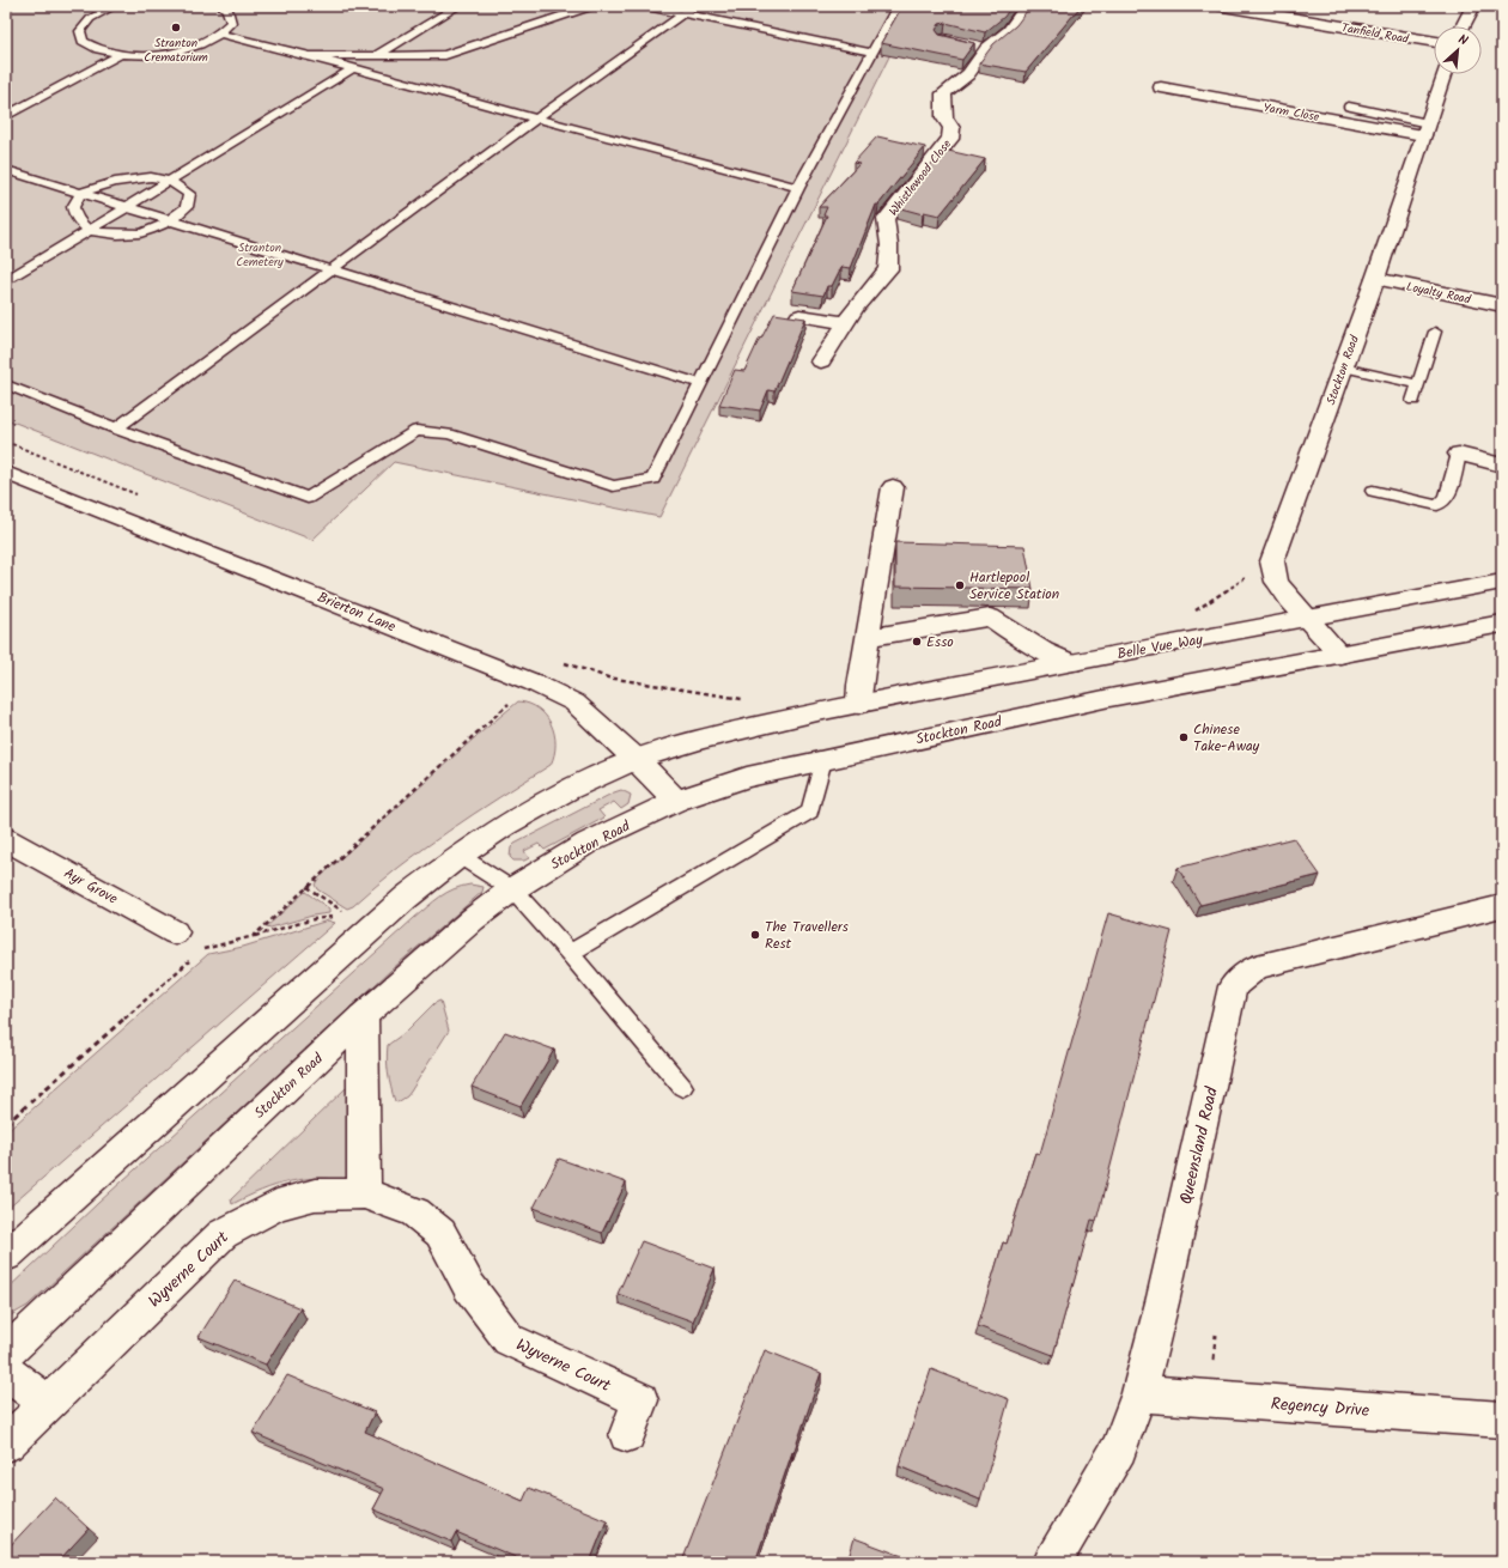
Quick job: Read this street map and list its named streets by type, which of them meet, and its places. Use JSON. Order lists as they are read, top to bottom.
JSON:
{
  "streets": {
    "main road": [
      "Tanfield Road",
      "Yarm Close",
      "Whistlewood Close",
      "Loyalty Road",
      "Stockton Road",
      "Brierton Lane",
      "Belle Vue Way",
      "Ayr Grove",
      "Queensland Road",
      "Wyverne Court",
      "Regency Drive"
    ]
  },
  "crossings": [
    ["Yarm Close", "Stockton Road"],
    ["Loyalty Road", "Stockton Road"],
    ["Stockton Road", "Brierton Lane"],
    ["Stockton Road", "Belle Vue Way"],
    ["Brierton Lane", "Belle Vue Way"],
    ["Queensland Road", "Regency Drive"]
  ],
  "parks": ["Stranton Cemetery"],
  "places": [
    "Stranton Crematorium",
    "Hartlepool Service Station",
    "Esso",
    "Chinese Take-Away",
    "The Travellers Rest"
  ],
  "north": "top right"
}
